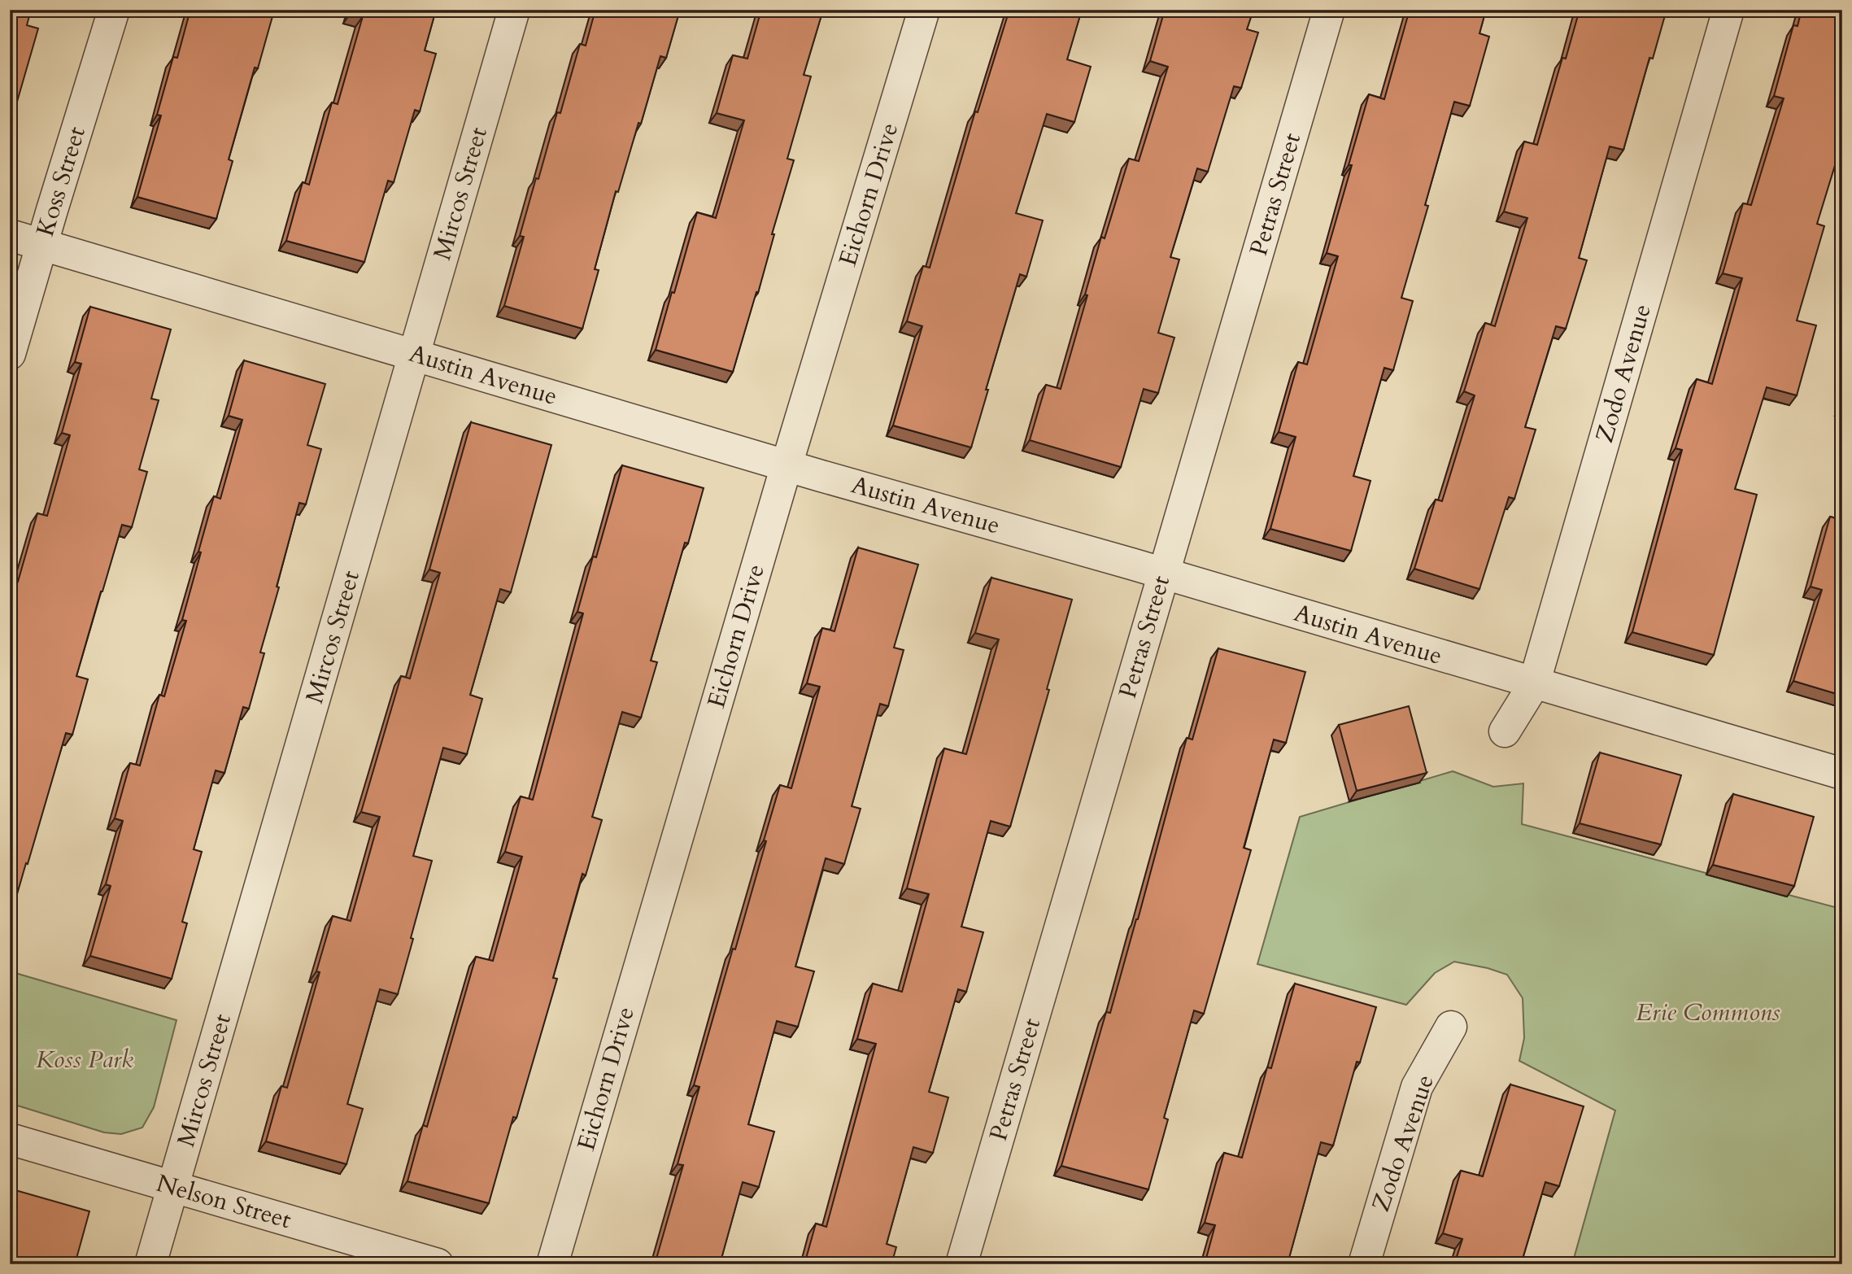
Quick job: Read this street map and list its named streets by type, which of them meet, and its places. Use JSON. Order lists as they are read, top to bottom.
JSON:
{
  "streets": {
    "street": [
      "Koss Street",
      "Mircos Street",
      "Eichorn Drive",
      "Petras Street",
      "Zodo Avenue",
      "Austin Avenue",
      "Nelson Street"
    ]
  },
  "crossings": [
    ["Koss Street", "Austin Avenue"],
    ["Mircos Street", "Austin Avenue"],
    ["Mircos Street", "Nelson Street"],
    ["Eichorn Drive", "Austin Avenue"],
    ["Petras Street", "Austin Avenue"],
    ["Zodo Avenue", "Austin Avenue"]
  ],
  "parks": ["Erie Commons", "Koss Park"]
}
